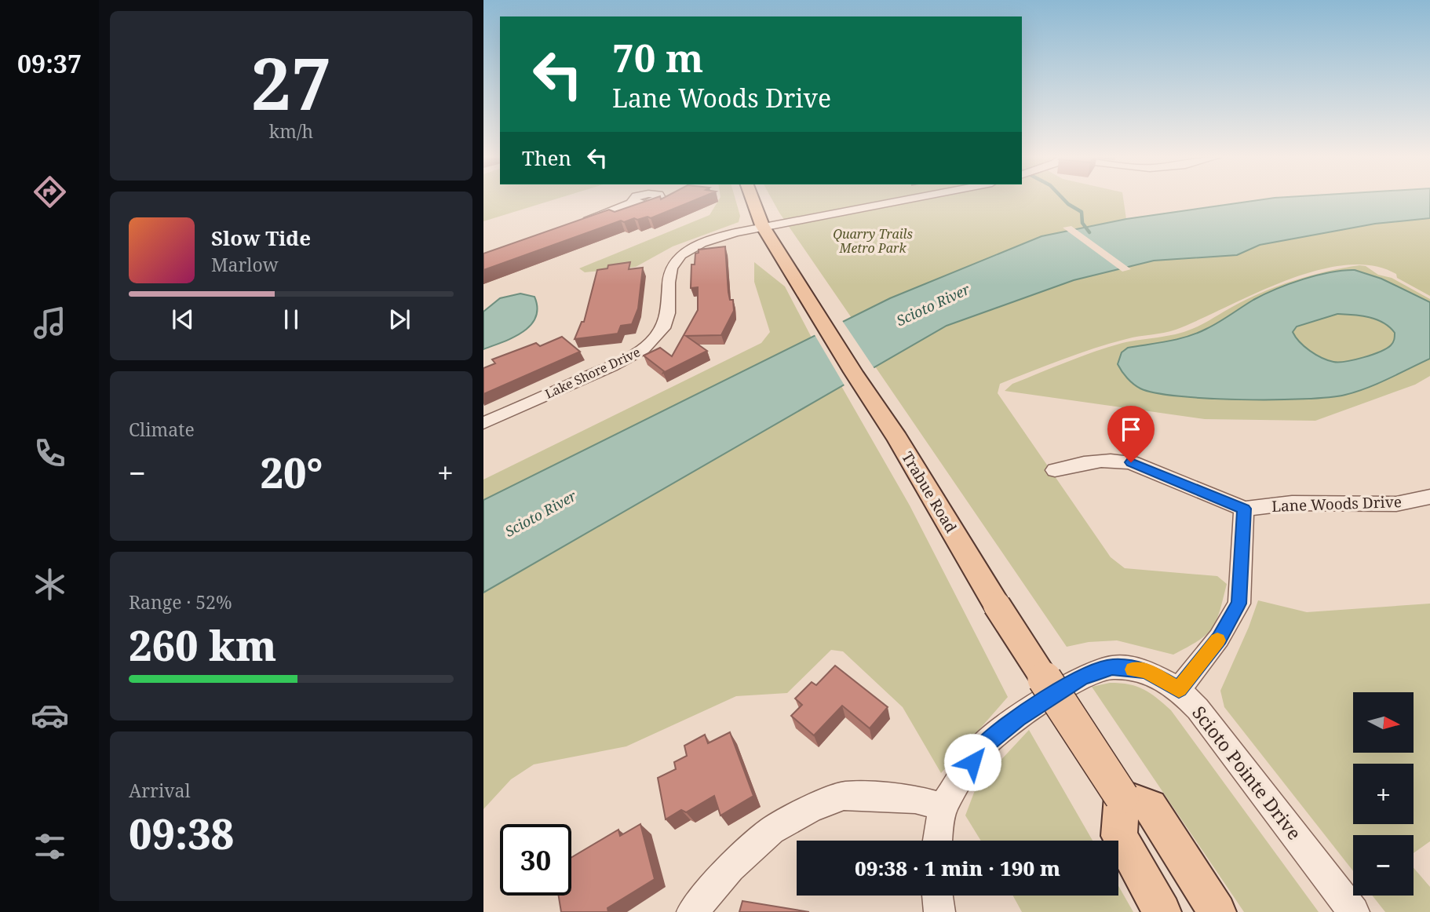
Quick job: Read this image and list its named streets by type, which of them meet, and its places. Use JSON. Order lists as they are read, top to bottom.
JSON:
{
  "streets": {
    "main road": ["Trabue Road"],
    "street": ["Lake Shore Drive", "Lane Woods Drive", "Scioto Pointe Drive"]
  },
  "crossings": [
    ["Lake Shore Drive", "Trabue Road"]
  ],
  "water": ["Scioto River"],
  "parks": ["Quarry Trails Metro Park"],
  "north": "right",
  "page": {
    "tabs": "09:37",
    "tile": [
      ["27", "km/h"],
      "Climate",
      ["Range · 52%", "260 km"],
      ["Arrival", "09:38"]
    ],
    "turn": ["70 m", "Lane Woods Drive"],
    "then": "Then",
    "song": ["Slow Tide", "Marlow"],
    "heat": ["−", "20°", "+"],
    "map_buttons": ["+", "−"],
    "limit": "30",
    "trip": "09:38 · 1 min · 190 m"
  }
}
